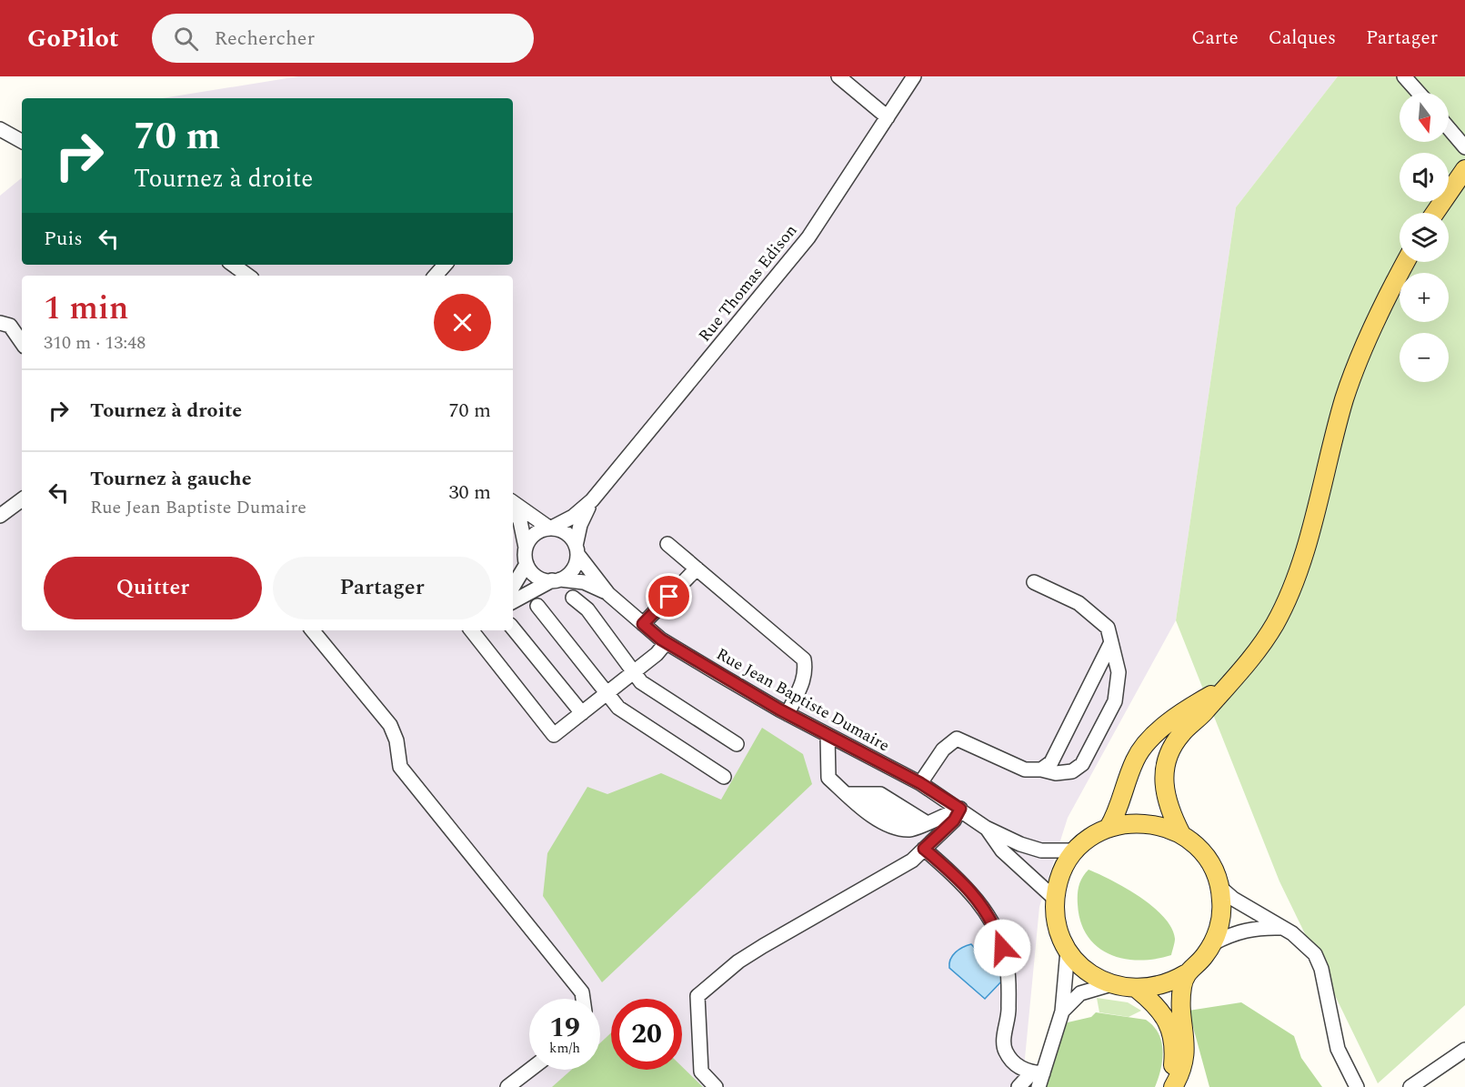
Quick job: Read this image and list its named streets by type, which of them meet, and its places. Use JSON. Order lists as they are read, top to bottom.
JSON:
{
  "streets": {
    "street": ["Rue Thomas Edison", "Rue Jean Baptiste Dumaire"]
  },
  "crossings": [
    ["Rue Thomas Edison", "Rue Jean Baptiste Dumaire"]
  ],
  "north": "bottom",
  "page": {
    "header": "GoPilot",
    "search": "Rechercher",
    "nav": ["Carte", "Calques", "Partager"],
    "map_buttons": ["+", "−"],
    "turn": ["70 m", "Tournez à droite"],
    "then": "Puis",
    "heading": ["1 min", "310 m · 13:48"],
    "list": [
      {
        "name": "Tournez à droite",
        "value": "70 m"
      },
      {
        "name": "Tournez à gauche",
        "note": "Rue Jean Baptiste Dumaire",
        "value": "30 m"
      }
    ],
    "buttons": ["Quitter", "Partager"],
    "speed": "19 km/h",
    "limit": "20"
  }
}
